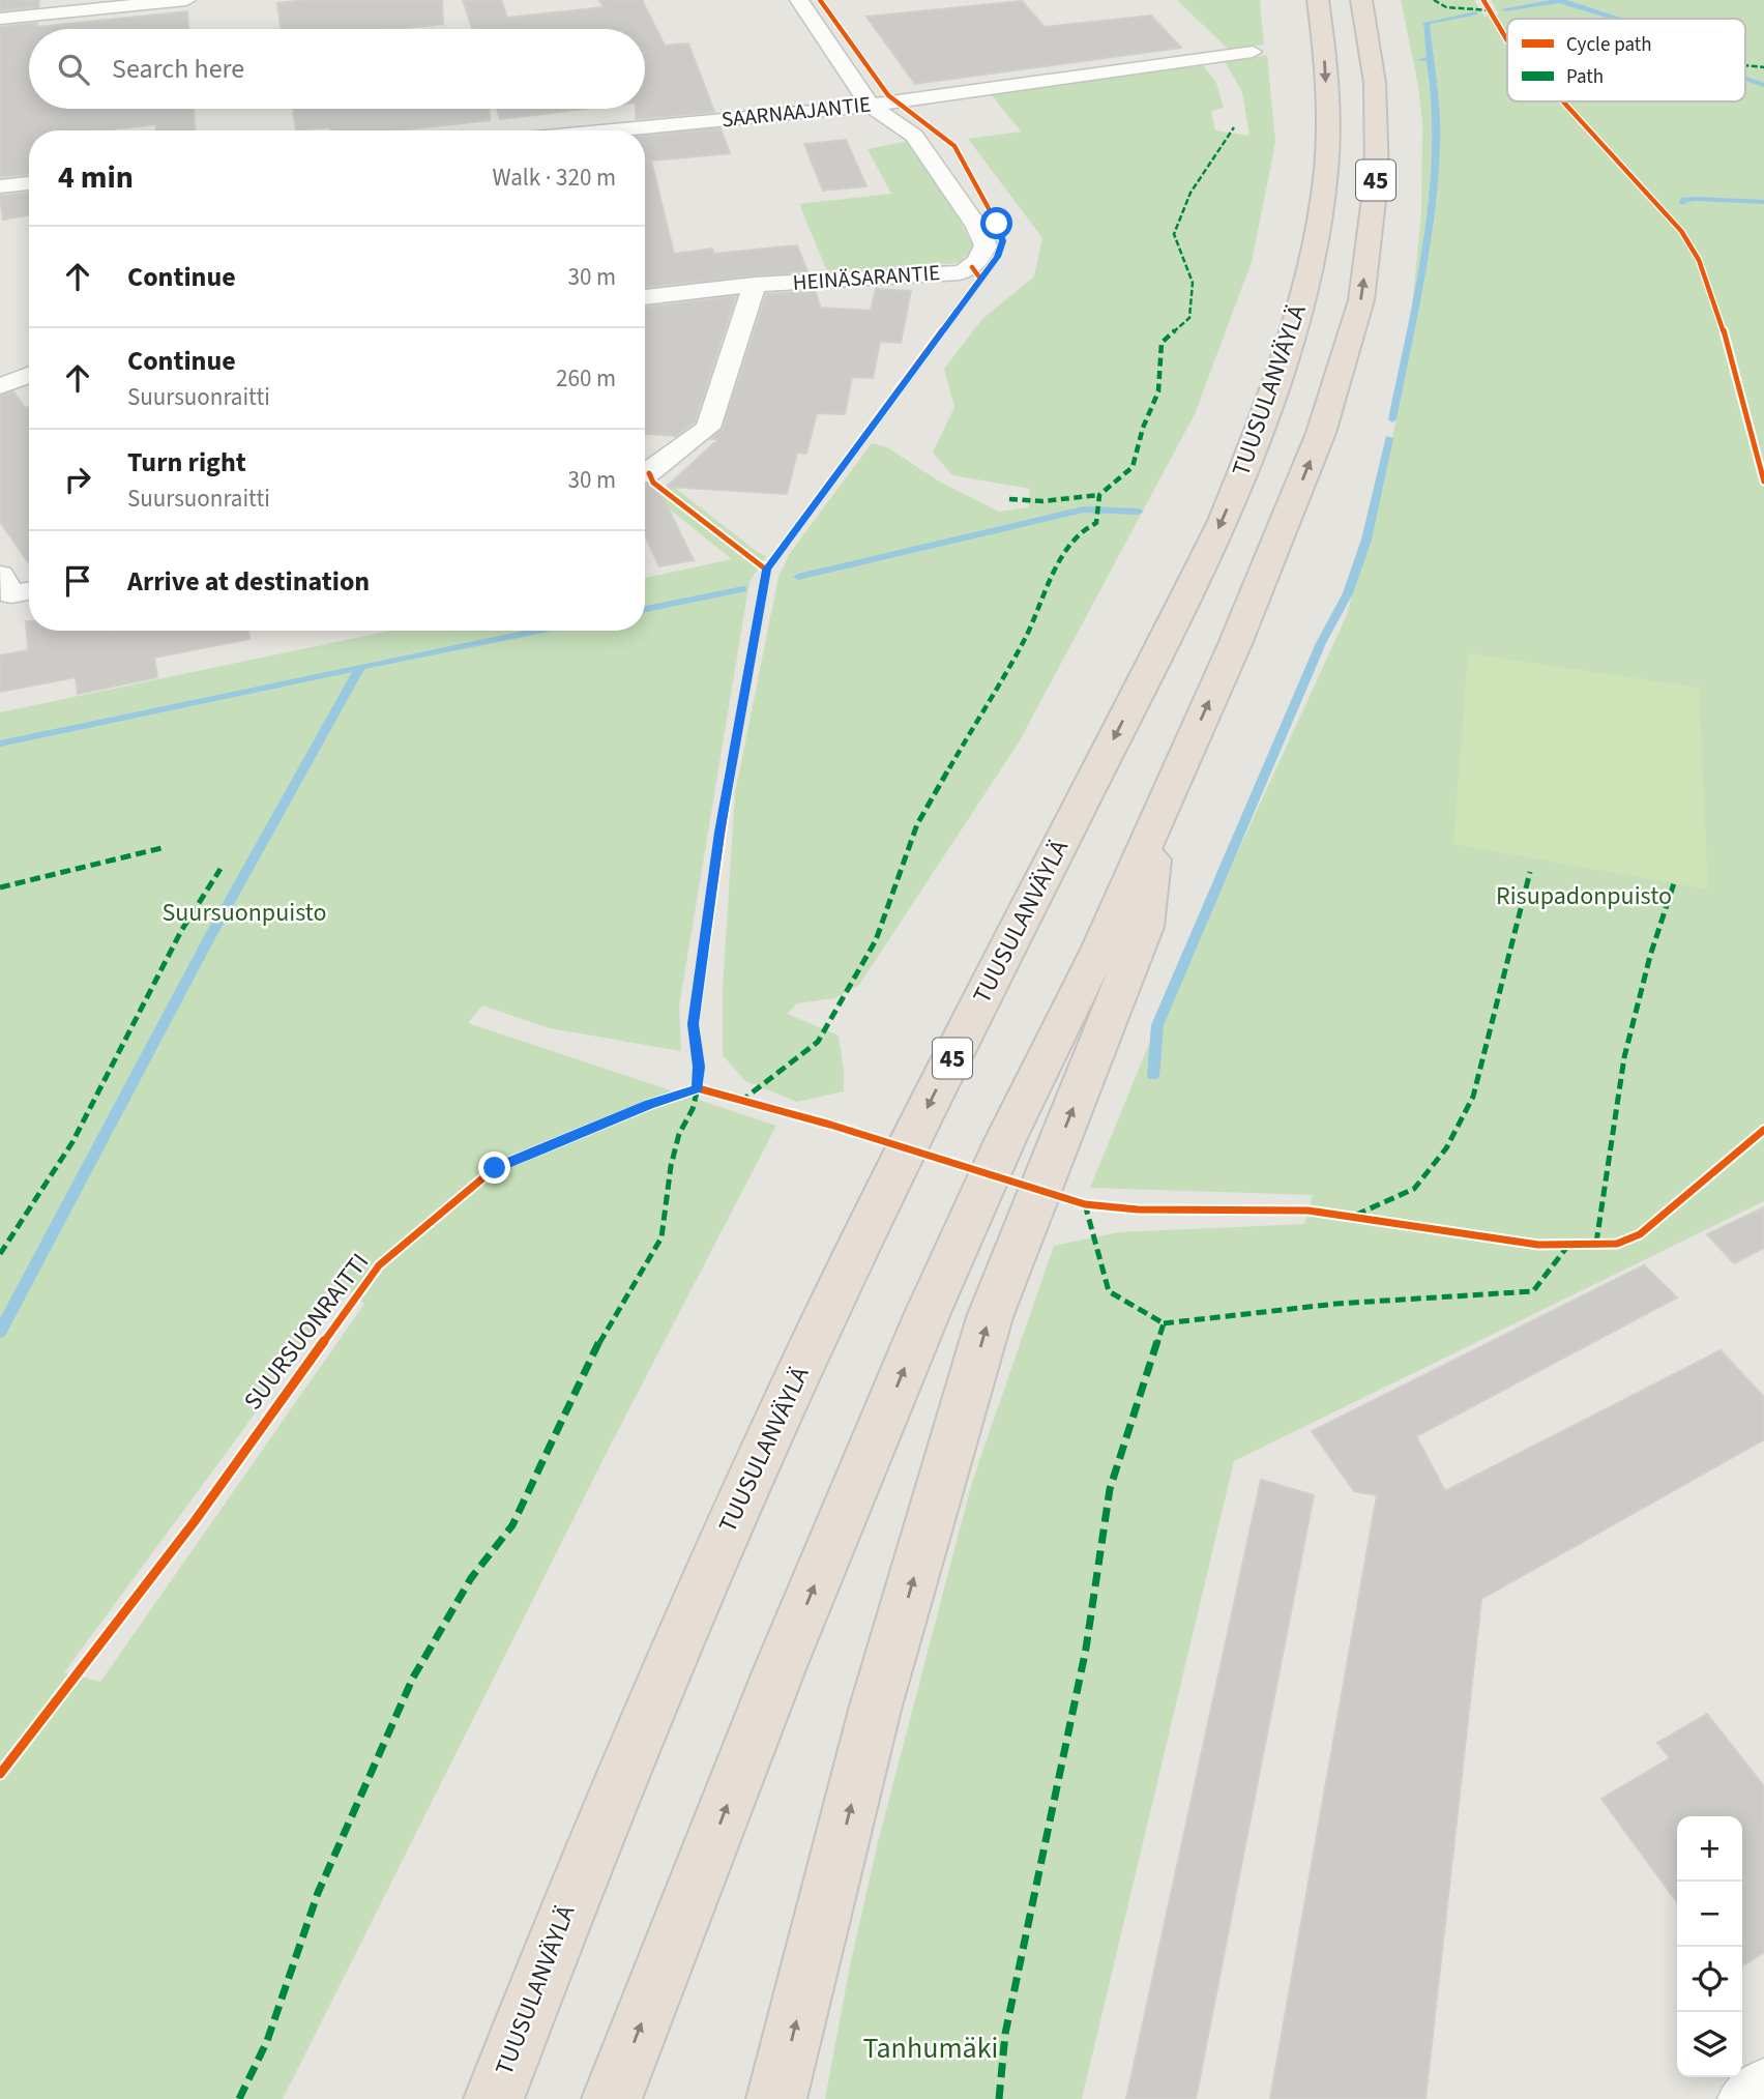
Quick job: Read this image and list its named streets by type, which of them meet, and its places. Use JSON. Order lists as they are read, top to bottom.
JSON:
{
  "streets": {
    "highway": ["45", "TUUSULANVÄYLÄ"],
    "street": ["SAARNAAJANTIE", "HEINÄSARANTIE"],
    "cycle path": ["SUURSUONRAITTI"]
  },
  "crossings": [
    ["SAARNAAJANTIE", "HEINÄSARANTIE"]
  ],
  "parks": ["Risupadonpuisto", "Suursuonpuisto", "Tanhumäki"],
  "legend": ["Cycle path", "Path"],
  "page": {
    "search": "Search here",
    "heading": ["4 min", "Walk · 320 m"],
    "list": [
      ["Continue", "30 m"],
      ["Continue", "Suursuonraitti", "260 m"],
      ["Turn right", "Suursuonraitti", "30 m"],
      "Arrive at destination"
    ],
    "map_buttons": ["+", "−"]
  }
}
